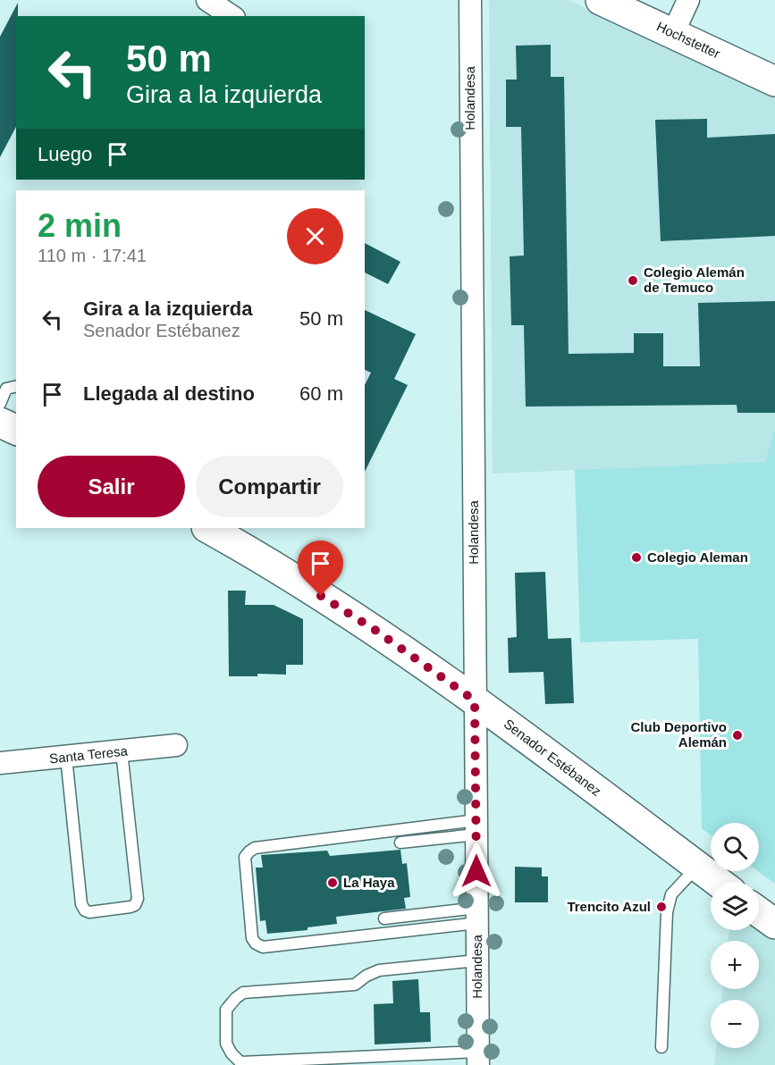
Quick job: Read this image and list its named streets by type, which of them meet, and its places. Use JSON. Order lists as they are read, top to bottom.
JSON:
{
  "streets": {
    "main road": ["Hochstetter", "Senador Estébanez"],
    "street": ["Holandesa", "Santa Teresa"]
  },
  "crossings": [
    ["Holandesa", "Senador Estébanez"]
  ],
  "places": [
    "Colegio Alemán de Temuco",
    "Colegio Aleman",
    "Club Deportivo Alemán",
    "La Haya",
    "Trencito Azul"
  ],
  "page": {
    "turn": ["50 m", "Gira a la izquierda"],
    "then": "Luego",
    "heading": ["2 min", "110 m · 17:41"],
    "list": [
      {
        "name": "Gira a la izquierda",
        "note": "Senador Estébanez",
        "value": "50 m"
      },
      {
        "name": "Llegada al destino",
        "value": "60 m"
      }
    ],
    "buttons": ["Salir", "Compartir"],
    "map_buttons": ["+", "−"]
  }
}
